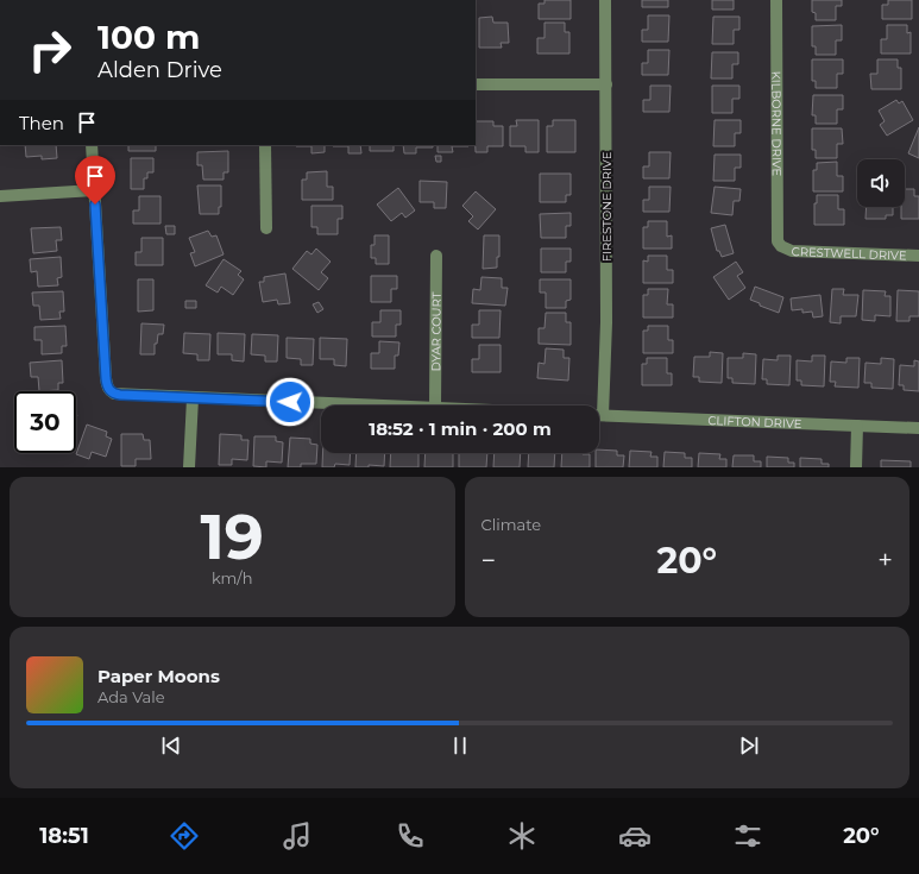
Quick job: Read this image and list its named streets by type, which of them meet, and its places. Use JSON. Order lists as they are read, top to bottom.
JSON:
{
  "streets": {
    "street": [
      "KILBORNE DRIVE",
      "FIRESTONE DRIVE",
      "CRESTWELL DRIVE",
      "DYAR COURT",
      "CLIFTON DRIVE"
    ]
  },
  "crossings": [
    ["KILBORNE DRIVE", "CRESTWELL DRIVE"]
  ],
  "page": {
    "turn": ["100 m", "Alden Drive"],
    "then": "Then",
    "limit": "30",
    "trip": "18:52 · 1 min · 200 m",
    "tile": [
      ["19", "km/h"],
      "Climate"
    ],
    "heat": ["−", "20°", "+"],
    "song": ["Paper Moons", "Ada Vale"],
    "tabs": ["18:51", "20°"]
  }
}
